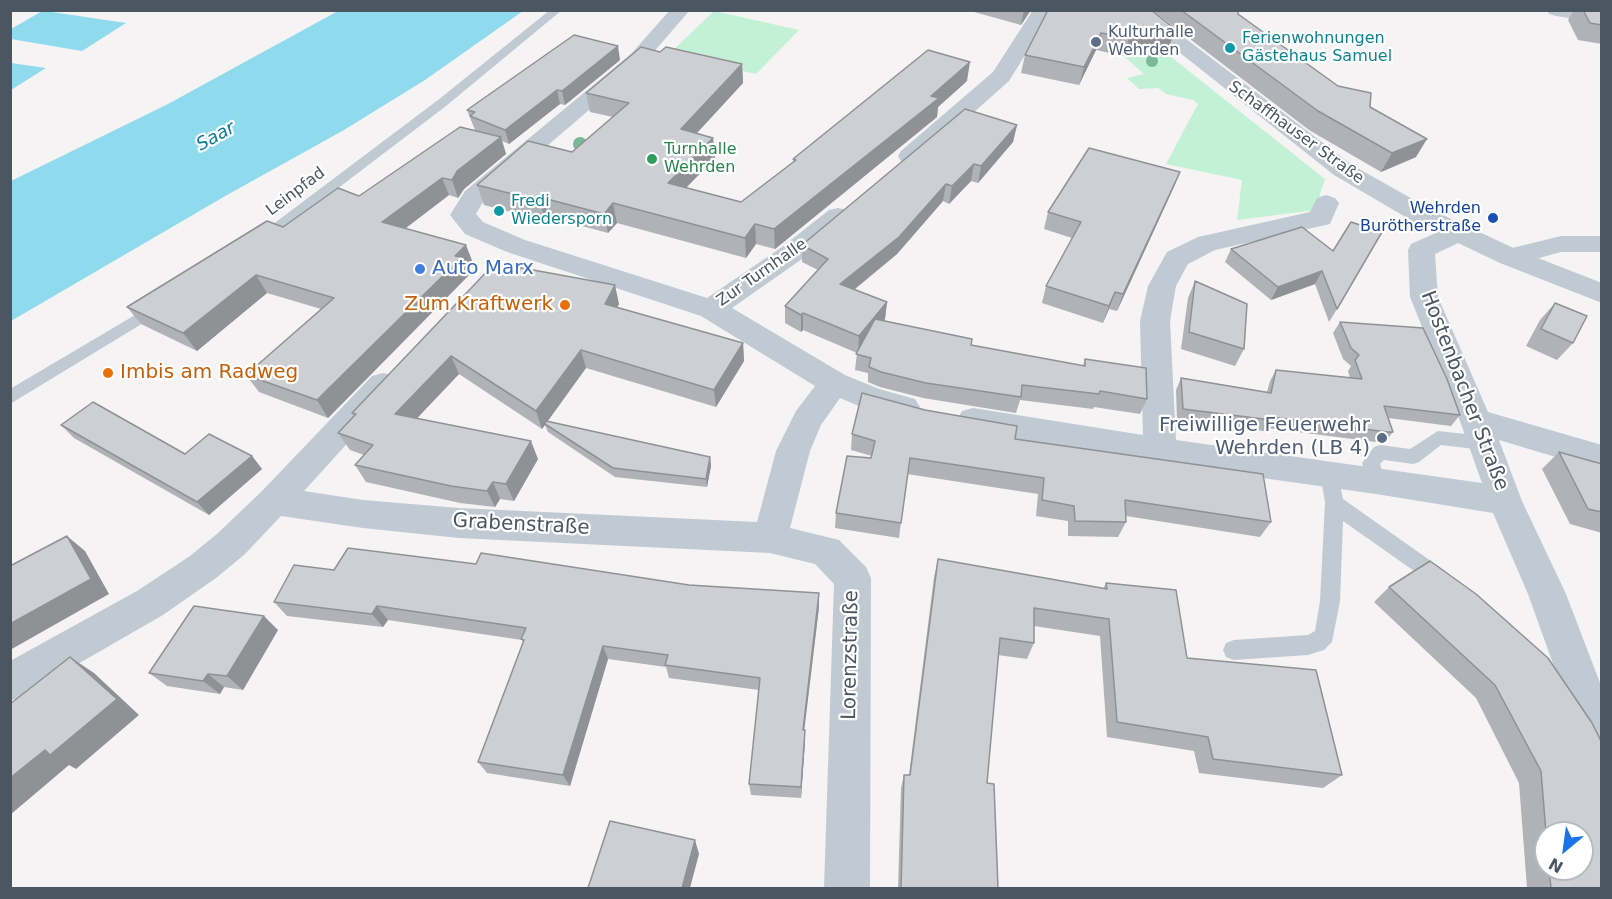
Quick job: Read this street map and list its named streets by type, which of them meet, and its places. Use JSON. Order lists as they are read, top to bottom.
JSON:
{
  "streets": {
    "street": [
      "Schaffhauser Straße",
      "Zur Turnhalle",
      "Hostenbacher Straße",
      "Grabenstraße",
      "Lorenzstraße"
    ],
    "lane": ["Leinpfad"]
  },
  "crossings": [
    ["Schaffhauser Straße", "Hostenbacher Straße"],
    ["Zur Turnhalle", "Hostenbacher Straße"],
    ["Grabenstraße", "Lorenzstraße"]
  ],
  "water": ["Saar"],
  "places": [
    "Kulturhalle Wehrden",
    "Ferienwohnungen Gästehaus Samuel",
    "Turnhalle Wehrden",
    "Fredi Wiedersporn",
    "Wehrden Burötherstraße",
    "Auto Marx",
    "Zum Kraftwerk",
    "Imbis am Radweg",
    "Freiwillige Feuerwehr Wehrden (LB 4)"
  ],
  "north": "bottom left"
}
